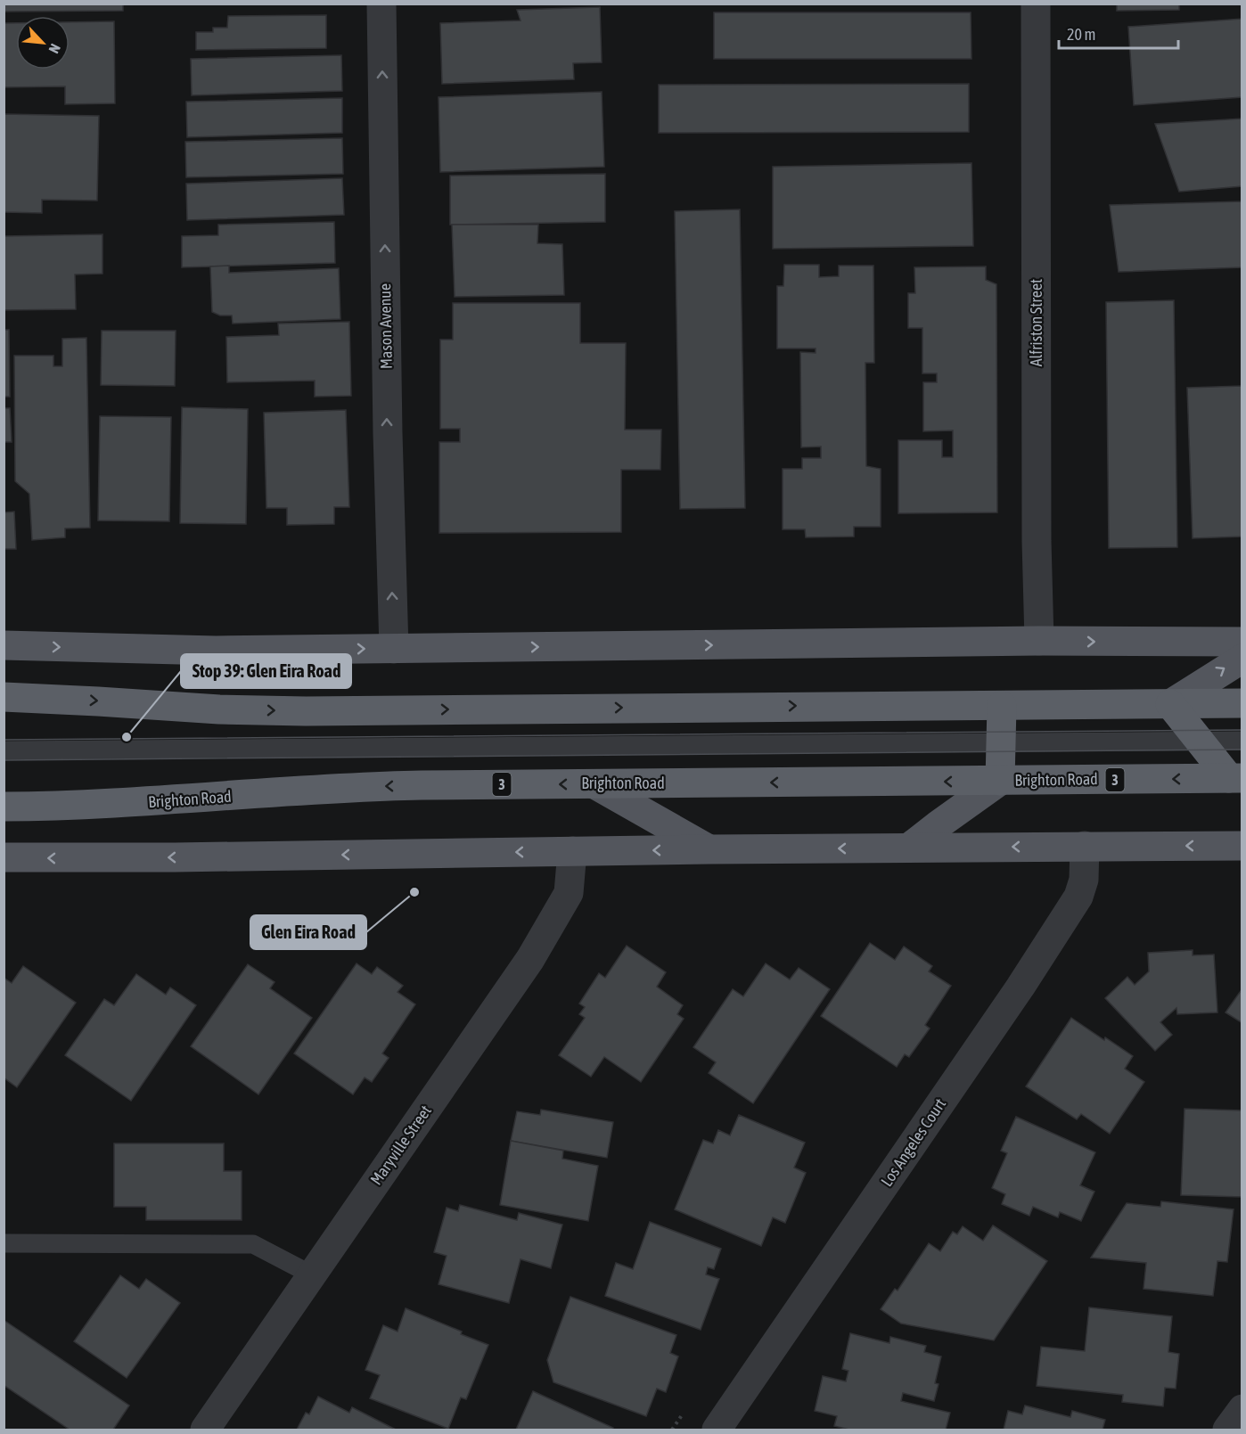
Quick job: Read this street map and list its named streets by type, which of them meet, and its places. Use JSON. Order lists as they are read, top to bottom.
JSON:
{
  "streets": {
    "highway": ["Brighton Road", "3"],
    "street": [
      "Alfriston Street",
      "Mason Avenue",
      "Los Angeles Court",
      "Maryville Street"
    ]
  },
  "one_way": ["Mason Avenue"],
  "places": ["Stop 39: Glen Eira Road", "Glen Eira Road"],
  "scale_bar": "20 m",
  "north": "bottom right"
}
